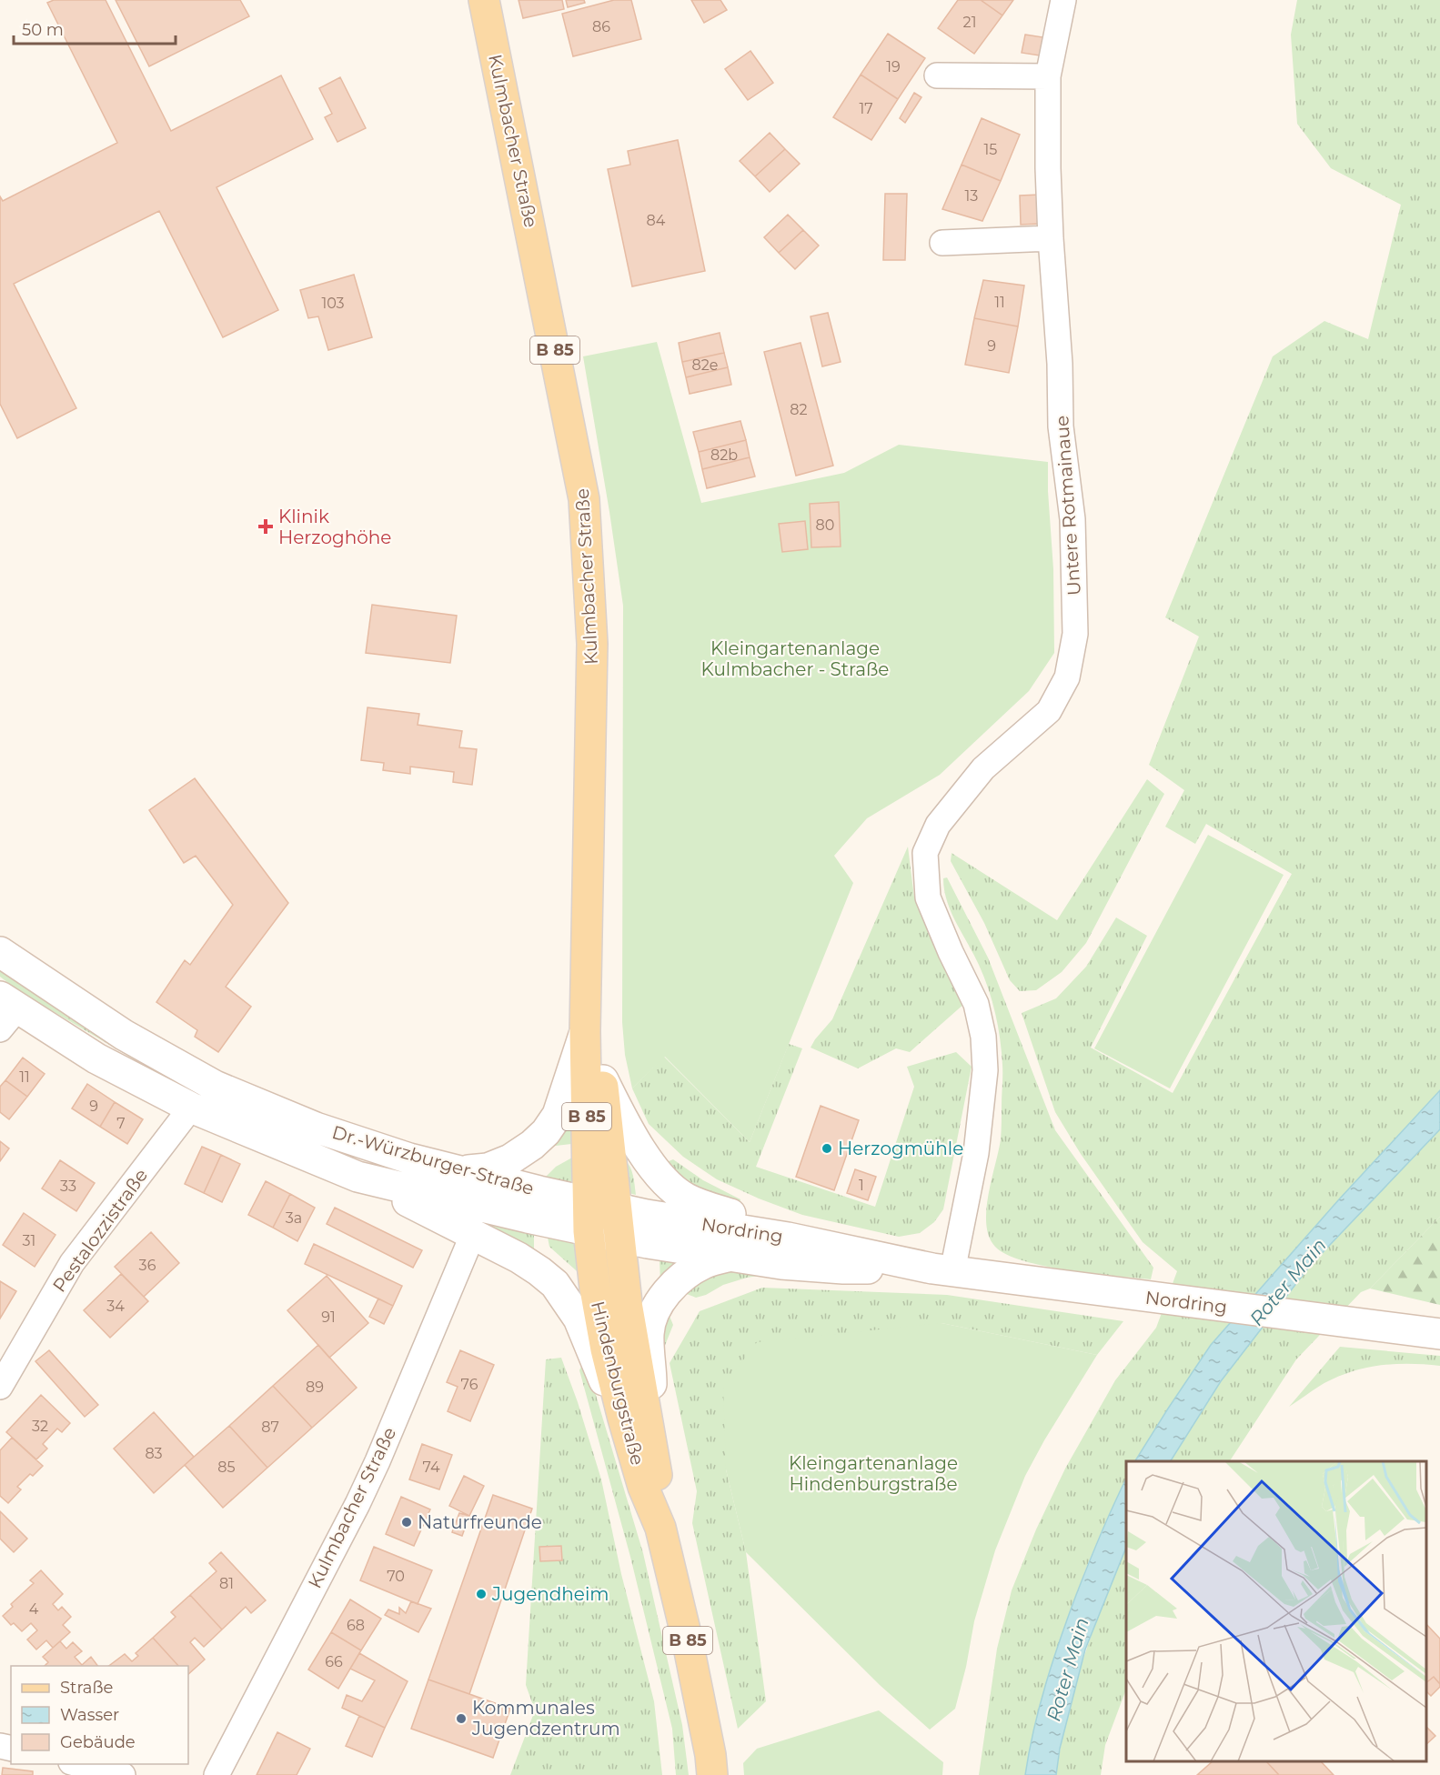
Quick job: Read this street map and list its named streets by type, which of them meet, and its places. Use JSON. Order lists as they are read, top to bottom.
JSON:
{
  "streets": {
    "main road": [
      "Kulmbacher Straße",
      "B 85",
      "Dr.-Würzburger-Straße",
      "Nordring",
      "Hindenburgstraße"
    ],
    "street": ["Untere Rotmainaue", "Pestalozzistraße"]
  },
  "crossings": [
    ["Kulmbacher Straße", "Dr.-Würzburger-Straße"],
    ["Kulmbacher Straße", "Nordring"],
    ["Kulmbacher Straße", "Hindenburgstraße"],
    ["Untere Rotmainaue", "Nordring"],
    ["Dr.-Würzburger-Straße", "Pestalozzistraße"],
    ["Dr.-Würzburger-Straße", "Nordring"],
    ["Dr.-Würzburger-Straße", "Hindenburgstraße"],
    ["Nordring", "Hindenburgstraße"]
  ],
  "water": ["Roter Main"],
  "parks": ["Kleingartenanlage Kulmbacher - Straße", "Kleingartenanlage Hindenburgstraße"],
  "places": {
    "health": ["Klinik Herzoghöhe"],
    "other": [
      "Herzogmühle",
      "Naturfreunde",
      "Jugendheim",
      "Kommunales Jugendzentrum"
    ]
  },
  "house_numbers": [
    "21",
    "86",
    "19",
    "17",
    "15",
    "13",
    "84",
    "11",
    "103",
    "9",
    "82e",
    "82",
    "82b",
    "80",
    "11",
    "9",
    "7",
    "1",
    "33",
    "3a",
    "31",
    "36",
    "34",
    "91",
    "76",
    "89",
    "32",
    "87",
    "83",
    "85",
    "74",
    "70",
    "81",
    "4",
    "68",
    "66"
  ],
  "legend": ["Straße", "Wasser", "Gebäude"],
  "scale_bar": "50 m"
}
